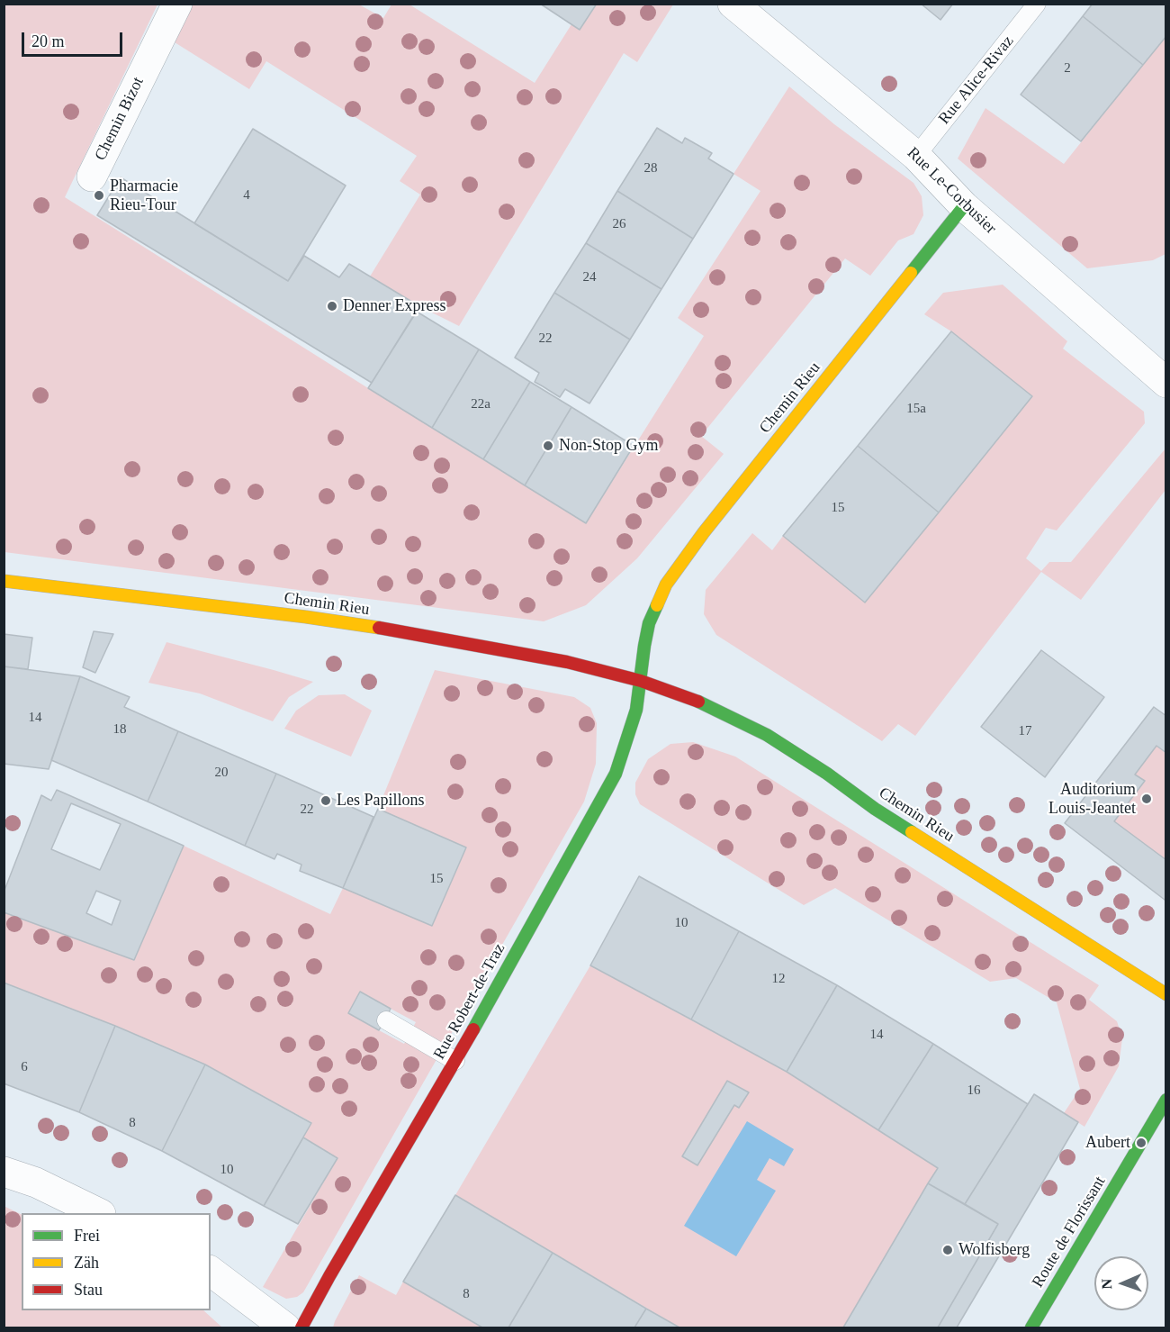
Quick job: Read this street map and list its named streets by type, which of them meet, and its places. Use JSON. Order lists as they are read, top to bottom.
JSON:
{
  "streets": {
    "main road": ["Chemin Rieu", "Rue Robert-de-Traz", "Route de Florissant"],
    "street": ["Chemin Bizot", "Rue Le-Corbusier"],
    "lane": ["Rue Alice-Rivaz"]
  },
  "crossings": [
    ["Rue Alice-Rivaz", "Rue Le-Corbusier"],
    ["Rue Le-Corbusier", "Chemin Rieu"],
    ["Chemin Rieu", "Rue Robert-de-Traz"]
  ],
  "places": [
    "Pharmacie Rieu-Tour",
    "Denner Express",
    "Non-Stop Gym",
    "Auditorium Louis-Jeantet",
    "Les Papillons",
    "Aubert",
    "Wolfisberg"
  ],
  "house_numbers": [
    "2",
    "28",
    "4",
    "26",
    "24",
    "22",
    "22a",
    "15a",
    "15",
    "14",
    "18",
    "17",
    "20",
    "22",
    "15",
    "10",
    "12",
    "14",
    "6",
    "16",
    "8",
    "10",
    "8"
  ],
  "legend": ["Frei", "Zäh", "Stau"],
  "scale_bar": "20 m",
  "north": "left"
}
